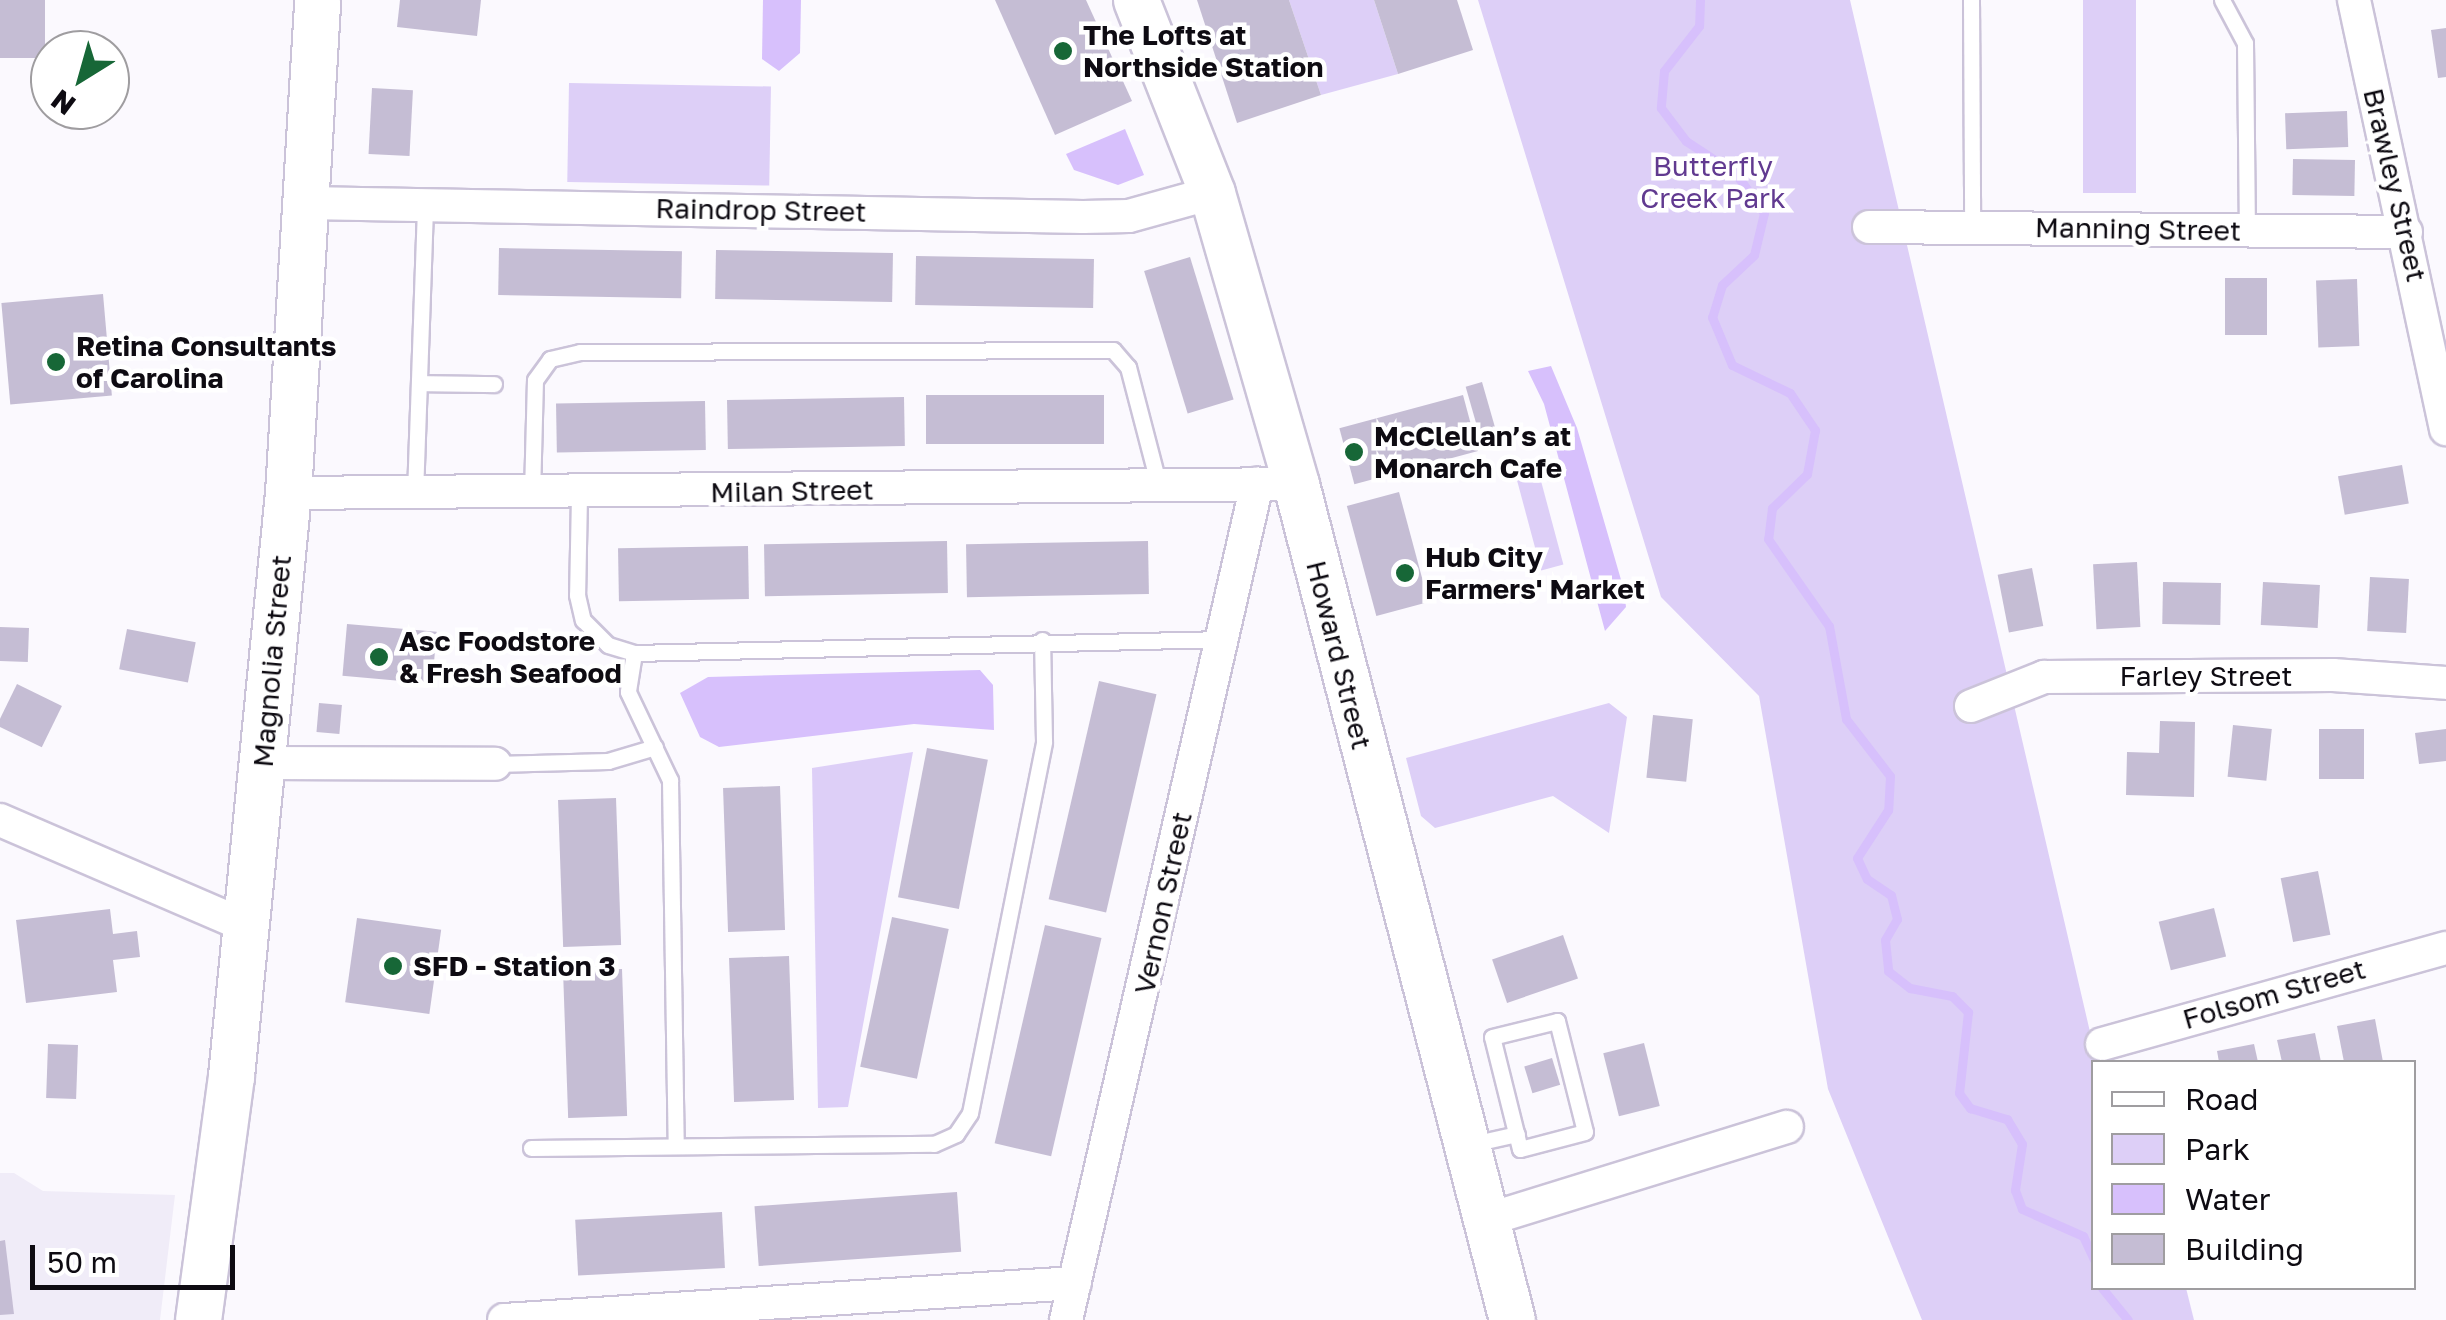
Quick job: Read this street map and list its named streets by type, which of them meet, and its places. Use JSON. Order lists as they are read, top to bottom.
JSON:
{
  "streets": {
    "street": [
      "Brawley Street",
      "Raindrop Street",
      "Manning Street",
      "Milan Street",
      "Howard Street",
      "Magnolia Street",
      "Farley Street",
      "Vernon Street",
      "Folsom Street"
    ]
  },
  "crossings": [
    ["Brawley Street", "Manning Street"],
    ["Raindrop Street", "Howard Street"],
    ["Raindrop Street", "Magnolia Street"],
    ["Milan Street", "Howard Street"],
    ["Milan Street", "Magnolia Street"],
    ["Milan Street", "Vernon Street"],
    ["Howard Street", "Vernon Street"]
  ],
  "parks": ["Butterfly Creek Park"],
  "places": [
    "The Lofts at Northside Station",
    "Retina Consultants of Carolina",
    "McClellan’s at Monarch Cafe",
    "Hub City Farmers' Market",
    "Asc Foodstore & Fresh Seafood",
    "SFD - Station 3"
  ],
  "legend": [
    "Road",
    "Park",
    "Water",
    "Building"
  ],
  "scale_bar": "50 m",
  "north": "bottom left"
}
